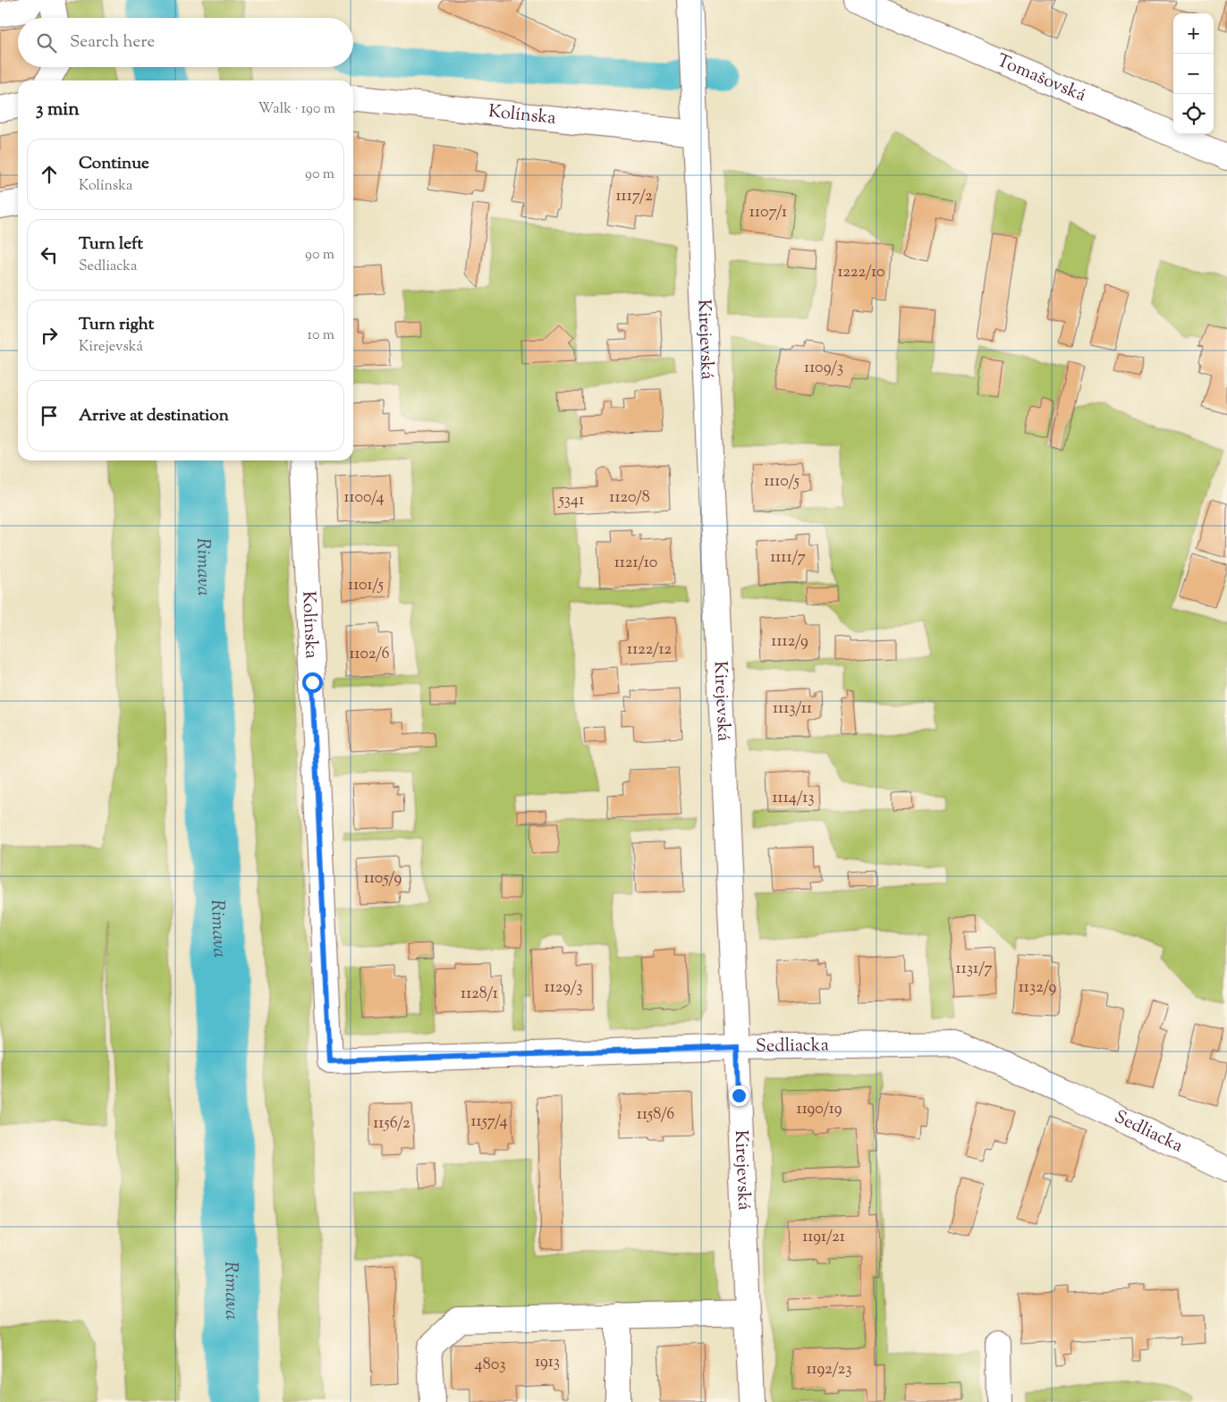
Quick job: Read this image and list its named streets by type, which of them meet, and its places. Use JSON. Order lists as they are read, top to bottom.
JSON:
{
  "streets": {
    "street": [
      "Tomašovská",
      "Kolínska",
      "Kirejevská",
      "Sedliacka"
    ]
  },
  "crossings": [
    ["Kolínska", "Kirejevská"],
    ["Kolínska", "Sedliacka"],
    ["Kirejevská", "Sedliacka"]
  ],
  "water": ["Rimava"],
  "house_numbers": [
    "1117/2",
    "1107/1",
    "1222/10",
    "1109/3",
    "1110/5",
    "1100/4",
    "1120/8",
    "5341",
    "1111/7",
    "1121/10",
    "1101/5",
    "1112/9",
    "1122/12",
    "1102/6",
    "1113/11",
    "1114/13",
    "1105/9",
    "1131/7",
    "1129/3",
    "1132/9",
    "1128/1",
    "1190/19",
    "1158/6",
    "1157/4",
    "1156/2",
    "1191/21",
    "1913",
    "4803",
    "1192/23"
  ],
  "page": {
    "map_buttons": ["+", "−"],
    "search": "Search here",
    "heading": ["3 min", "Walk · 190 m"],
    "list": [
      ["Continue", "Kolínska", "90 m"],
      ["Turn left", "Sedliacka", "90 m"],
      ["Turn right", "Kirejevská", "10 m"],
      "Arrive at destination"
    ]
  }
}
